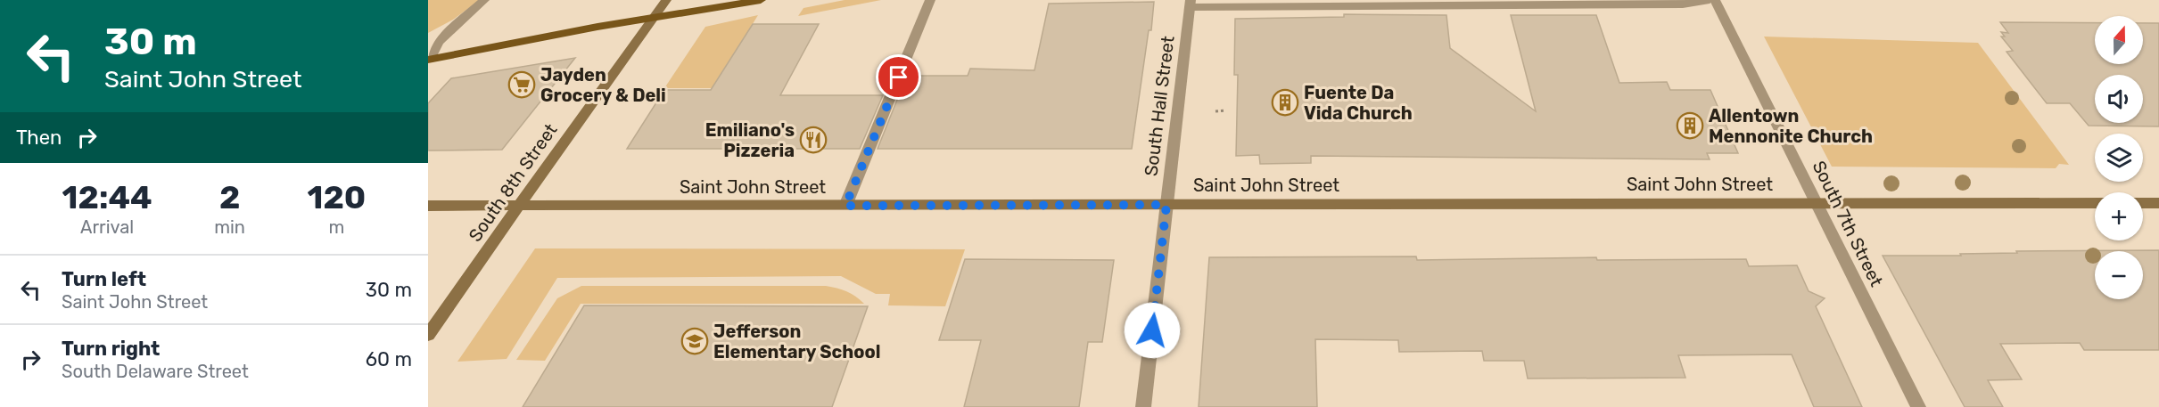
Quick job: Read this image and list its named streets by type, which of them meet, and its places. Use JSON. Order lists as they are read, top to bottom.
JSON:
{
  "streets": {
    "street": [
      "South Hall Street",
      "South 8th Street",
      "Saint John Street",
      "South 7th Street"
    ]
  },
  "crossings": [
    ["South Hall Street", "Saint John Street"],
    ["South 8th Street", "Saint John Street"],
    ["Saint John Street", "South 7th Street"]
  ],
  "places": {
    "supermarket": ["Jayden Grocery & Deli"],
    "building": ["Fuente Da Vida Church", "Allentown Mennonite Church"],
    "restaurant": ["Emiliano's Pizzeria"],
    "school or university": ["Jefferson Elementary School"]
  },
  "north": "top",
  "page": {
    "turn": ["30 m", "Saint John Street"],
    "map_buttons": ["+", "−"],
    "then": "Then",
    "eta": [
      "12:44",
      "Arrival",
      "2",
      "min",
      "120",
      "m"
    ],
    "list": [
      {
        "name": "Turn left",
        "note": "Saint John Street",
        "value": "30 m"
      },
      {
        "name": "Turn right",
        "note": "South Delaware Street",
        "value": "60 m"
      }
    ]
  }
}
